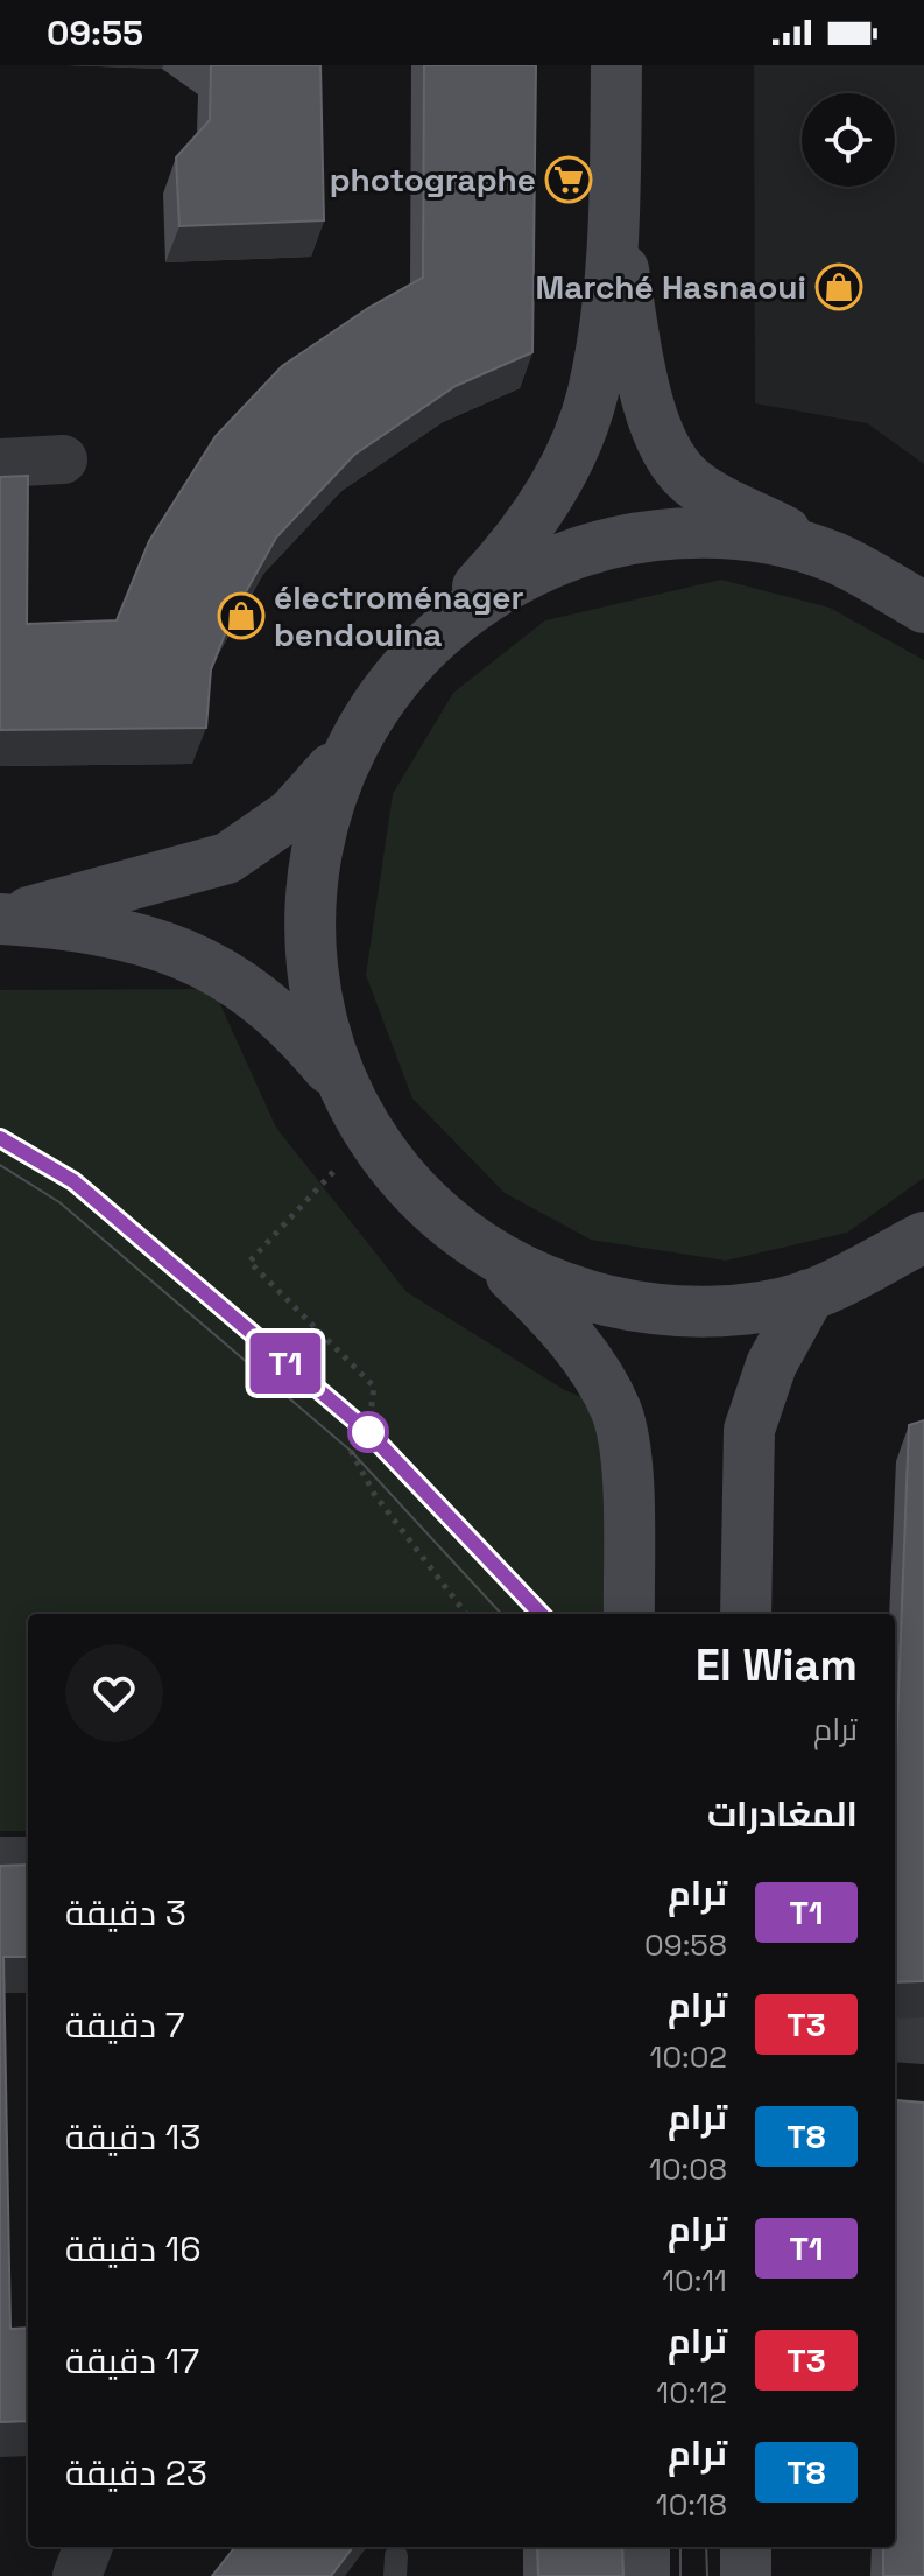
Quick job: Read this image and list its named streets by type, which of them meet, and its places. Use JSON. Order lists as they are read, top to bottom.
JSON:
{
  "places": {
    "supermarket": ["photographe"],
    "shop": ["Marché Hasnaoui", "électroménager bendouina"]
  },
  "lines": ["tram line T1"],
  "page": {
    "status": "09:55",
    "on_map": "T1",
    "heading": [
      ["El Wiam", "ترام"],
      "المغادرات"
    ],
    "list": [
      {
        "mark": "T1",
        "name": "ترام",
        "note": "09:58",
        "value": "3 دقيقة"
      },
      {
        "mark": "T3",
        "name": "ترام",
        "note": "10:02",
        "value": "7 دقيقة"
      },
      {
        "mark": "T8",
        "name": "ترام",
        "note": "10:08",
        "value": "13 دقيقة"
      },
      {
        "mark": "T1",
        "name": "ترام",
        "note": "10:11",
        "value": "16 دقيقة"
      },
      {
        "mark": "T3",
        "name": "ترام",
        "note": "10:12",
        "value": "17 دقيقة"
      },
      {
        "mark": "T8",
        "name": "ترام",
        "note": "10:18",
        "value": "23 دقيقة"
      }
    ]
  }
}
